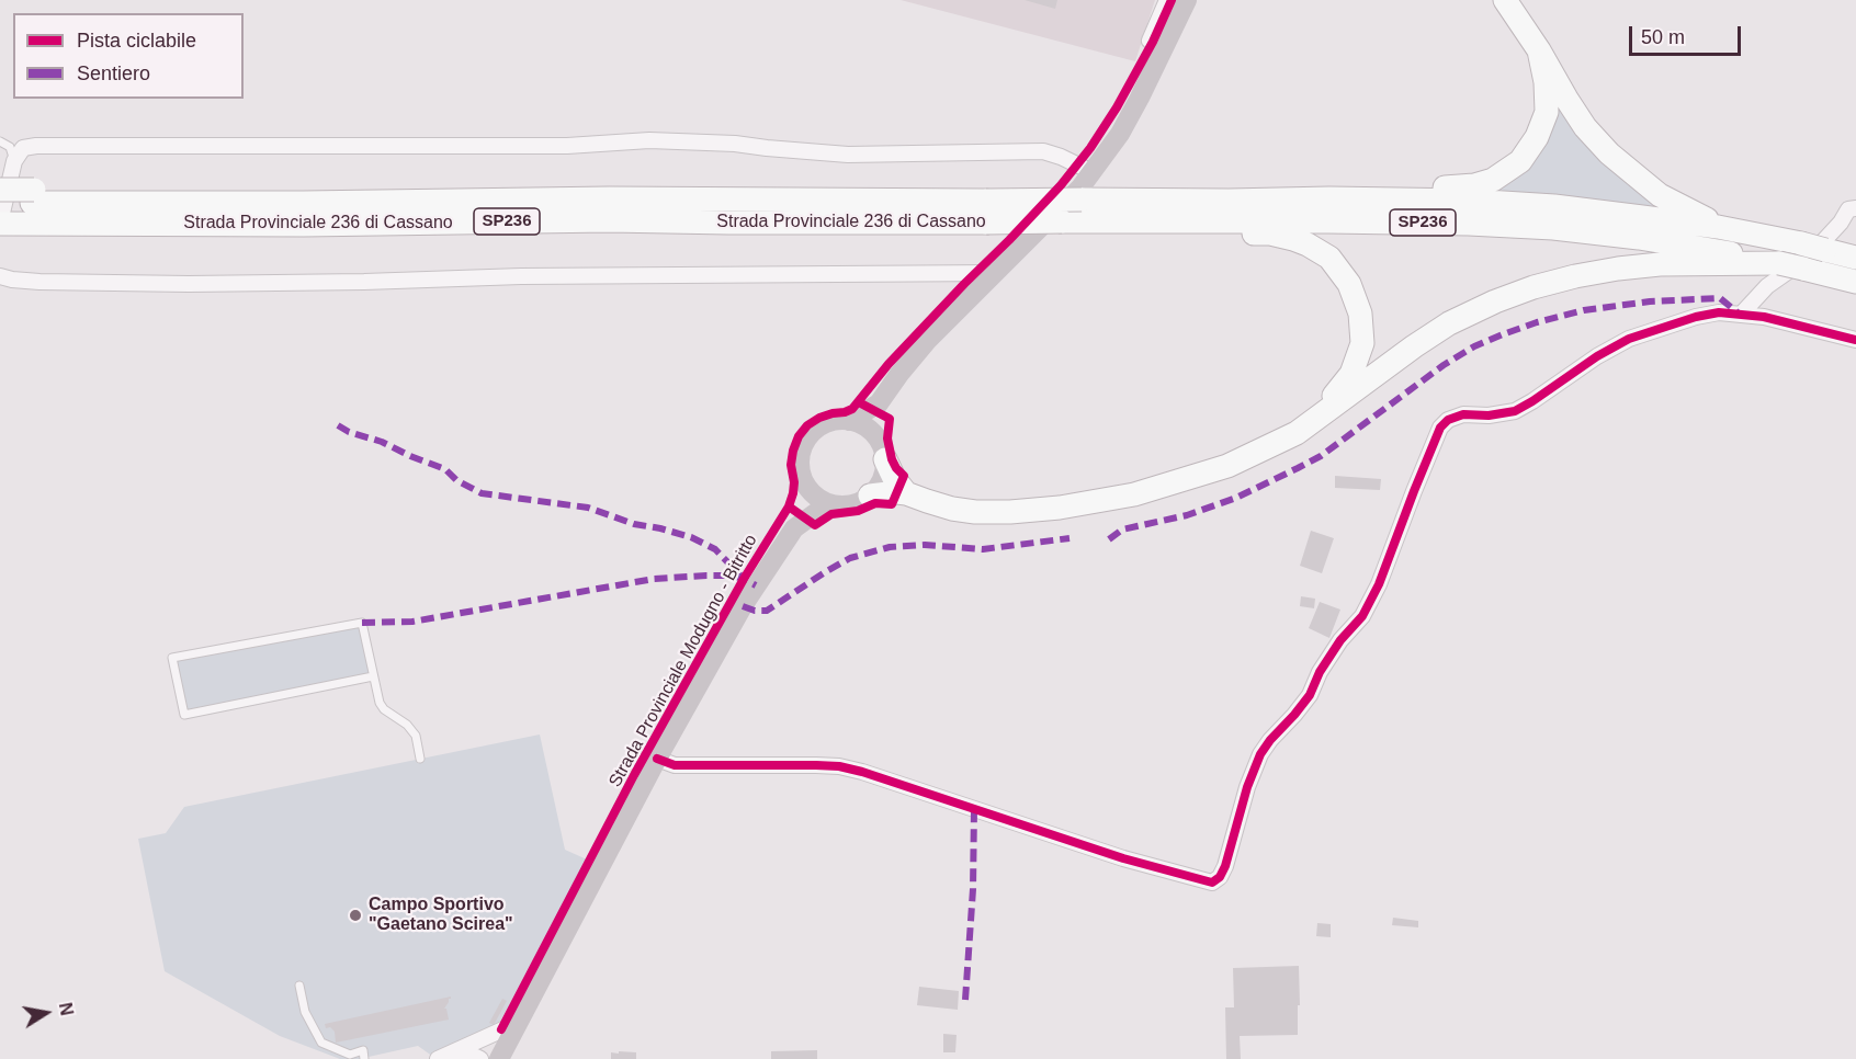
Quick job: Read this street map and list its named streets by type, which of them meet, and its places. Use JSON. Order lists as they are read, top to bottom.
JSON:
{
  "streets": {
    "highway": ["SP236", "Strada Provinciale 236 di Cassano"],
    "cycle path": ["Strada Provinciale Modugno - Bitritto"]
  },
  "places": ["Campo Sportivo \"Gaetano Scirea\""],
  "legend": ["Pista ciclabile", "Sentiero"],
  "scale_bar": "50 m",
  "north": "right"
}
